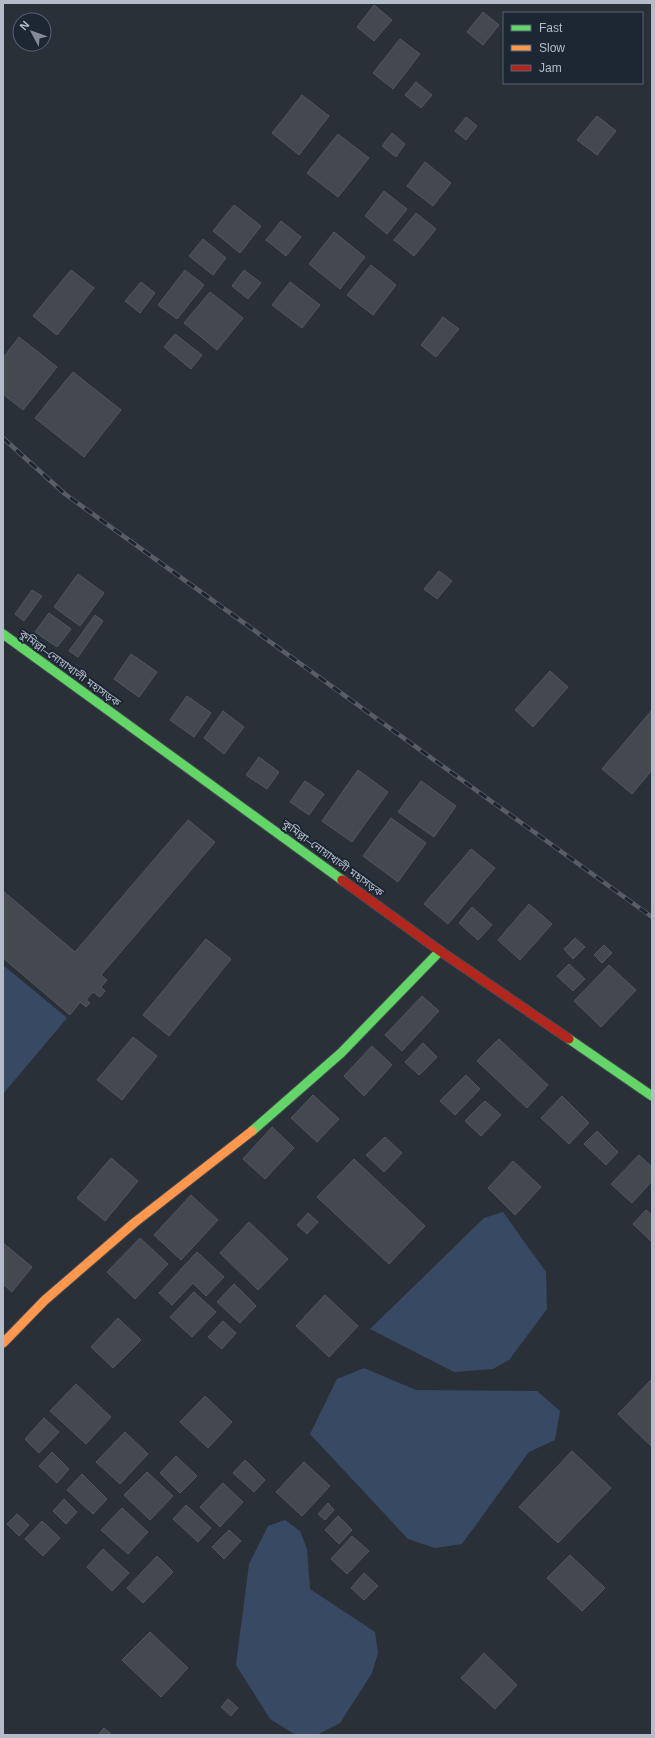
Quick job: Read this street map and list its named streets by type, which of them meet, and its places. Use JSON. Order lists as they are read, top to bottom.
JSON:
{
  "streets": {
    "main road": ["কুমিল্লা–নোয়াখালী মহাসড়ক"]
  },
  "legend": ["Fast", "Slow", "Jam"],
  "north": "top left"
}
